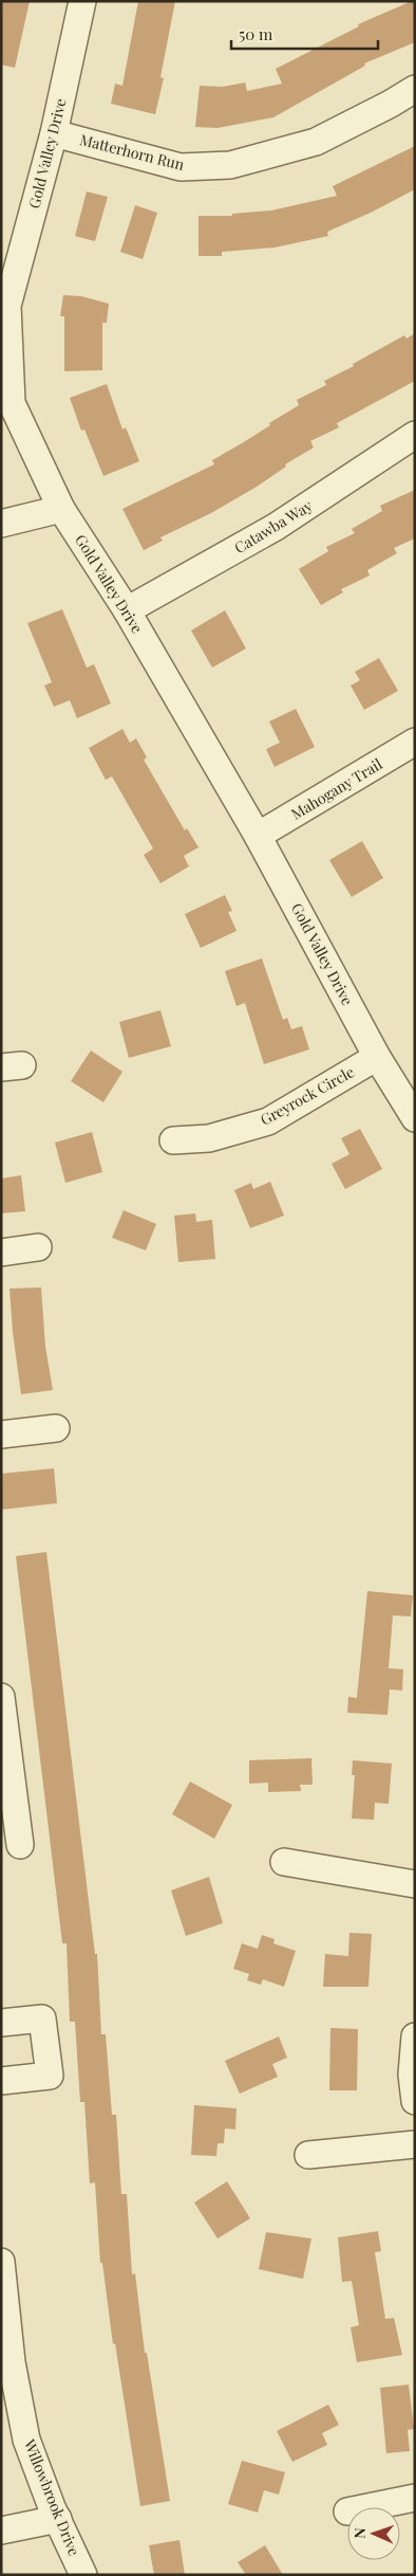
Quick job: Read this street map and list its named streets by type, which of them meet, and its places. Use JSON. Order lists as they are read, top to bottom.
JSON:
{
  "streets": {
    "street": [
      "Matterhorn Run",
      "Gold Valley Drive",
      "Catawba Way",
      "Mahogany Trail",
      "Greyrock Circle",
      "Willowbrook Drive"
    ]
  },
  "crossings": [
    ["Matterhorn Run", "Gold Valley Drive"],
    ["Gold Valley Drive", "Catawba Way"],
    ["Gold Valley Drive", "Mahogany Trail"],
    ["Gold Valley Drive", "Greyrock Circle"]
  ],
  "scale_bar": "50 m",
  "north": "left"
}
